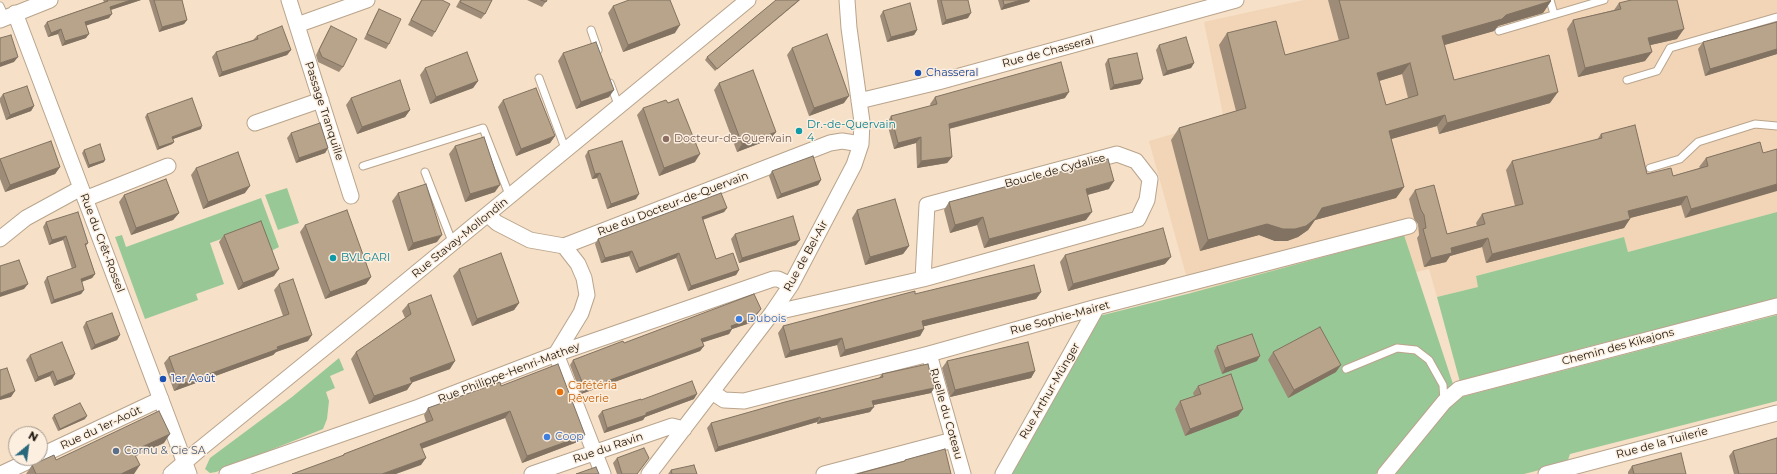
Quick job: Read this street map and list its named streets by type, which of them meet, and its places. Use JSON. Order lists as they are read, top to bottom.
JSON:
{
  "streets": {
    "street": [
      "Rue de Chasseral",
      "Passage Tranquille",
      "Boucle de Cydalise",
      "Rue du Docteur-de-Quervain",
      "Rue Stavay-Mollondin",
      "Rue du Crêt-Rossel",
      "Rue de Bel-Air",
      "Rue Sophie-Mairet",
      "Chemin des Kikajons",
      "Rue Philippe-Henri-Mathey",
      "Rue Arthur-Münger",
      "Ruelle du Coteau",
      "Rue du 1er-Août",
      "Rue de la Tuilerie",
      "Rue du Ravin"
    ]
  },
  "crossings": [
    ["Rue de Chasseral", "Rue de Bel-Air"],
    ["Boucle de Cydalise", "Rue de Bel-Air"],
    ["Rue du Docteur-de-Quervain", "Rue de Bel-Air"],
    ["Rue Stavay-Mollondin", "Rue du Crêt-Rossel"],
    ["Rue du Crêt-Rossel", "Rue du 1er-Août"],
    ["Rue de Bel-Air", "Rue Sophie-Mairet"],
    ["Rue de Bel-Air", "Rue Philippe-Henri-Mathey"],
    ["Rue de Bel-Air", "Rue du Ravin"],
    ["Rue Sophie-Mairet", "Rue Arthur-Münger"],
    ["Rue Sophie-Mairet", "Ruelle du Coteau"]
  ],
  "places": [
    "Chasseral",
    "Dr.-de-Quervain 4",
    "Docteur-de-Quervain",
    "BVLGARI",
    "Dubois",
    "1er Août",
    "Cafétéria Rêverie",
    "Coop",
    "Cornu & Cie SA"
  ],
  "north": "top right"
}
